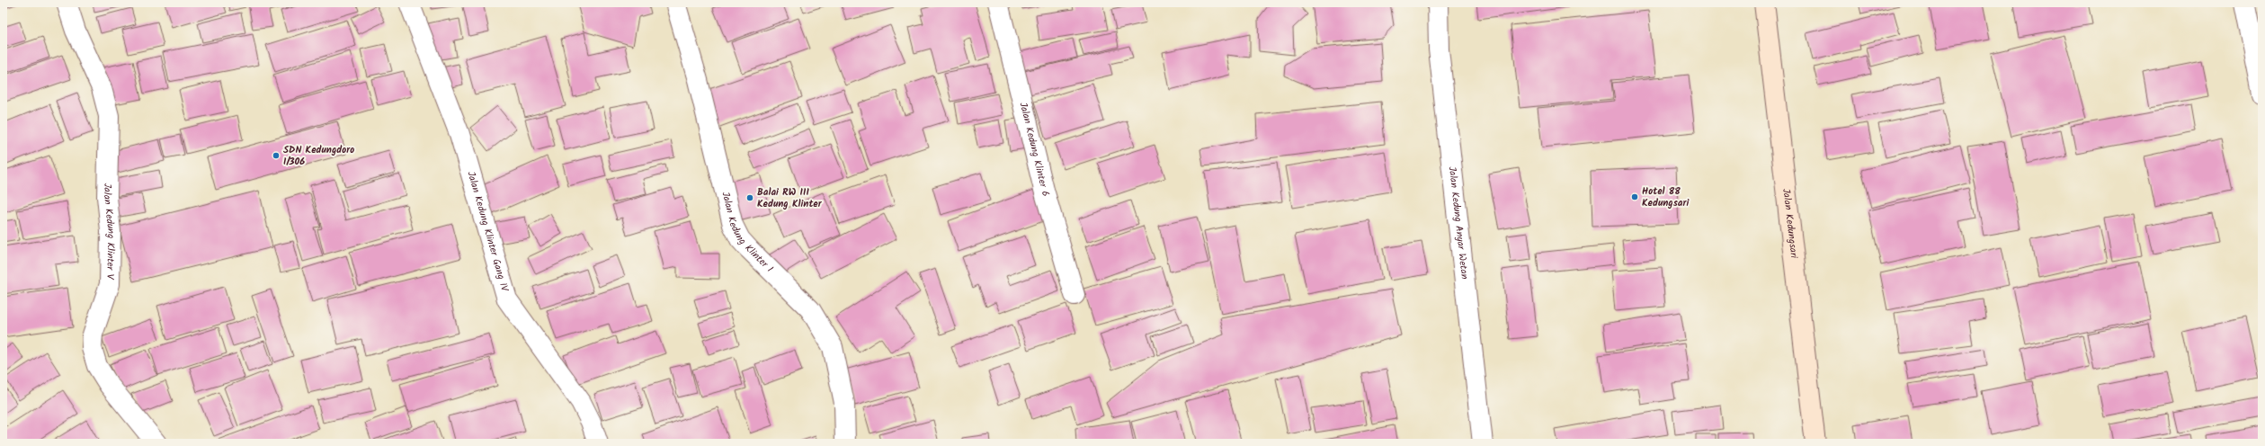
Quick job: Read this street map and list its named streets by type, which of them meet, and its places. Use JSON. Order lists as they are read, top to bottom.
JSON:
{
  "streets": {
    "street": [
      "Jalan Kedung Klinter 6",
      "Jalan Kedung Anyar Wetan",
      "Jalan Kedungsari",
      "Jalan Kedung Klinter V",
      "Jalan Kedung Klinter Gang IV",
      "Jalan Kedung Klinter 1"
    ]
  },
  "places": ["SDN Kedungdoro I/306", "Hotel 88 Kedungsari", "Balai RW III Kedung Klinter"]
}
